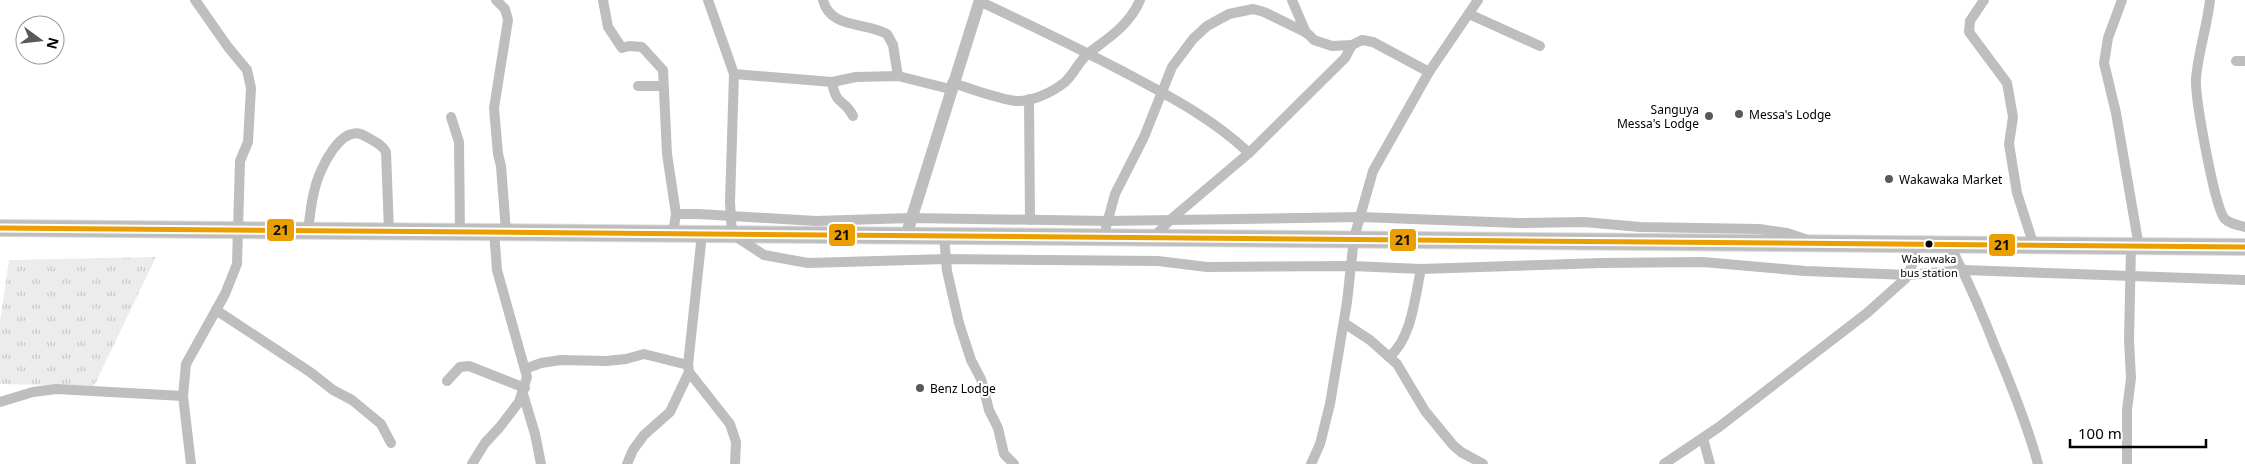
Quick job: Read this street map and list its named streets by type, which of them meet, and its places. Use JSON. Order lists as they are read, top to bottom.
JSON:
{
  "places": [
    "Messa's Lodge",
    "Sanguya Messa's Lodge",
    "Wakawaka Market",
    "Wakawaka bus station",
    "Benz Lodge"
  ],
  "lines": ["transit line 21"],
  "scale_bar": "100 m",
  "north": "right"
}
